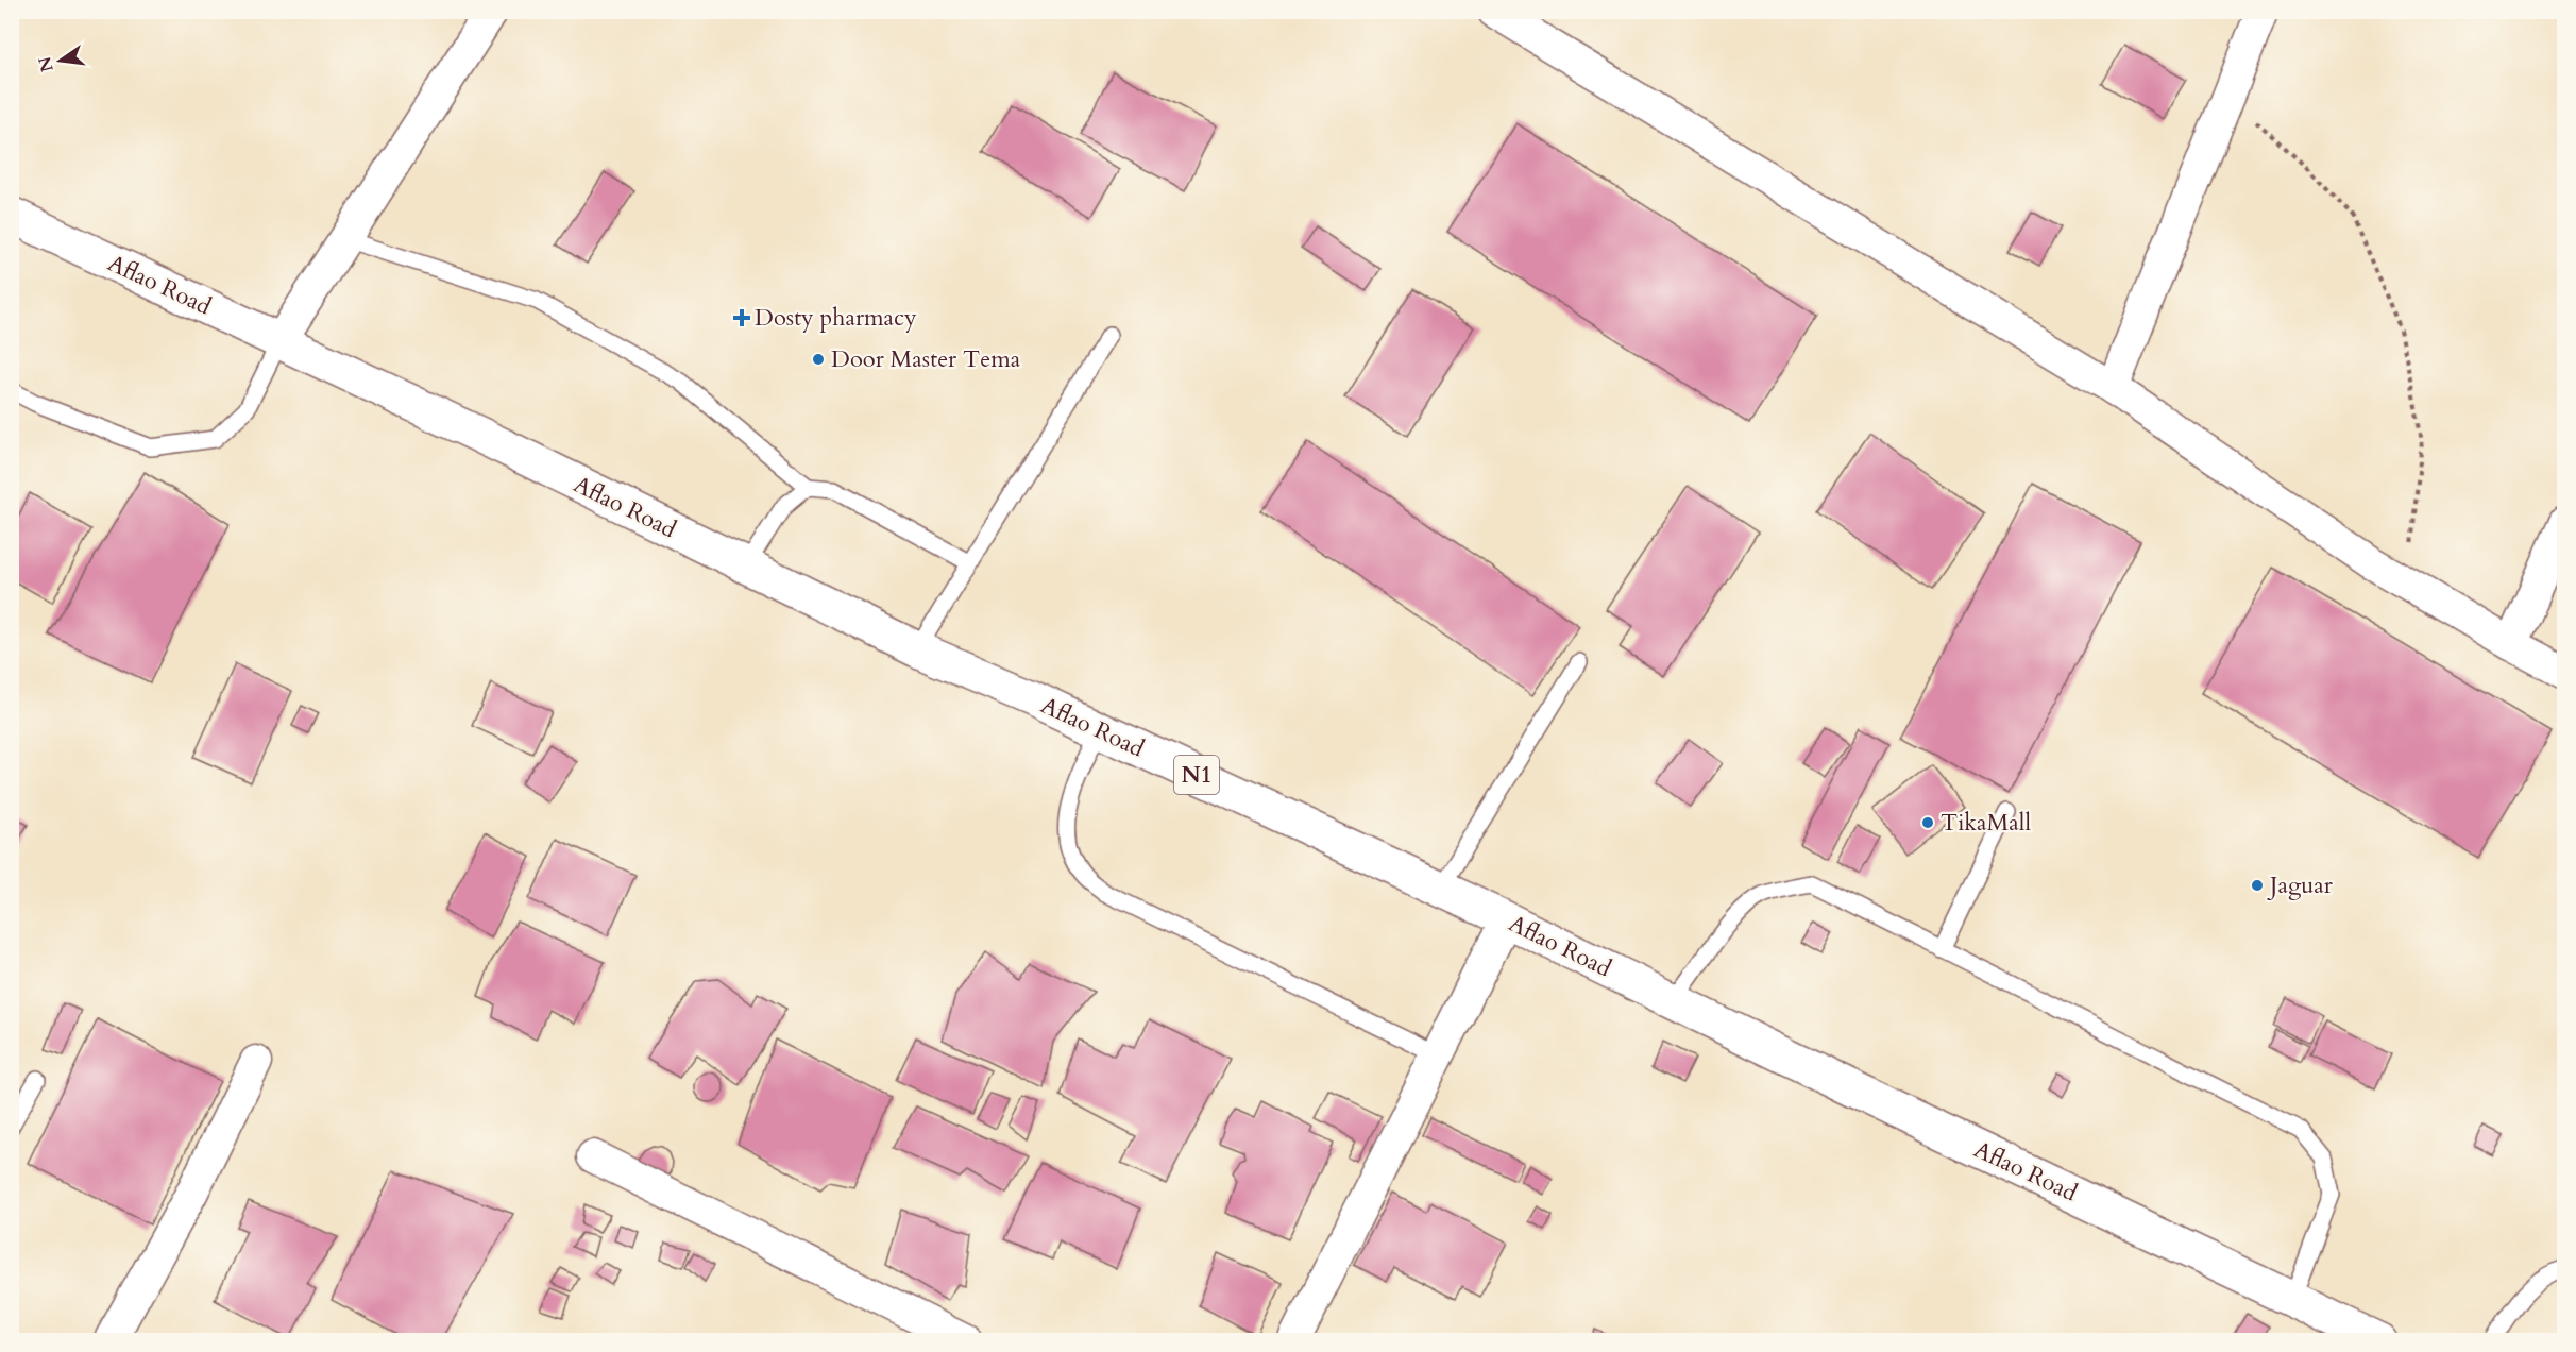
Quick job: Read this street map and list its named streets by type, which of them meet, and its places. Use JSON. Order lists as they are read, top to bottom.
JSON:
{
  "streets": {
    "highway": ["Aflao Road", "N1"]
  },
  "places": {
    "health": ["Dosty pharmacy"],
    "other": ["Door Master Tema", "TikaMall", "Jaguar"]
  },
  "north": "left"
}
